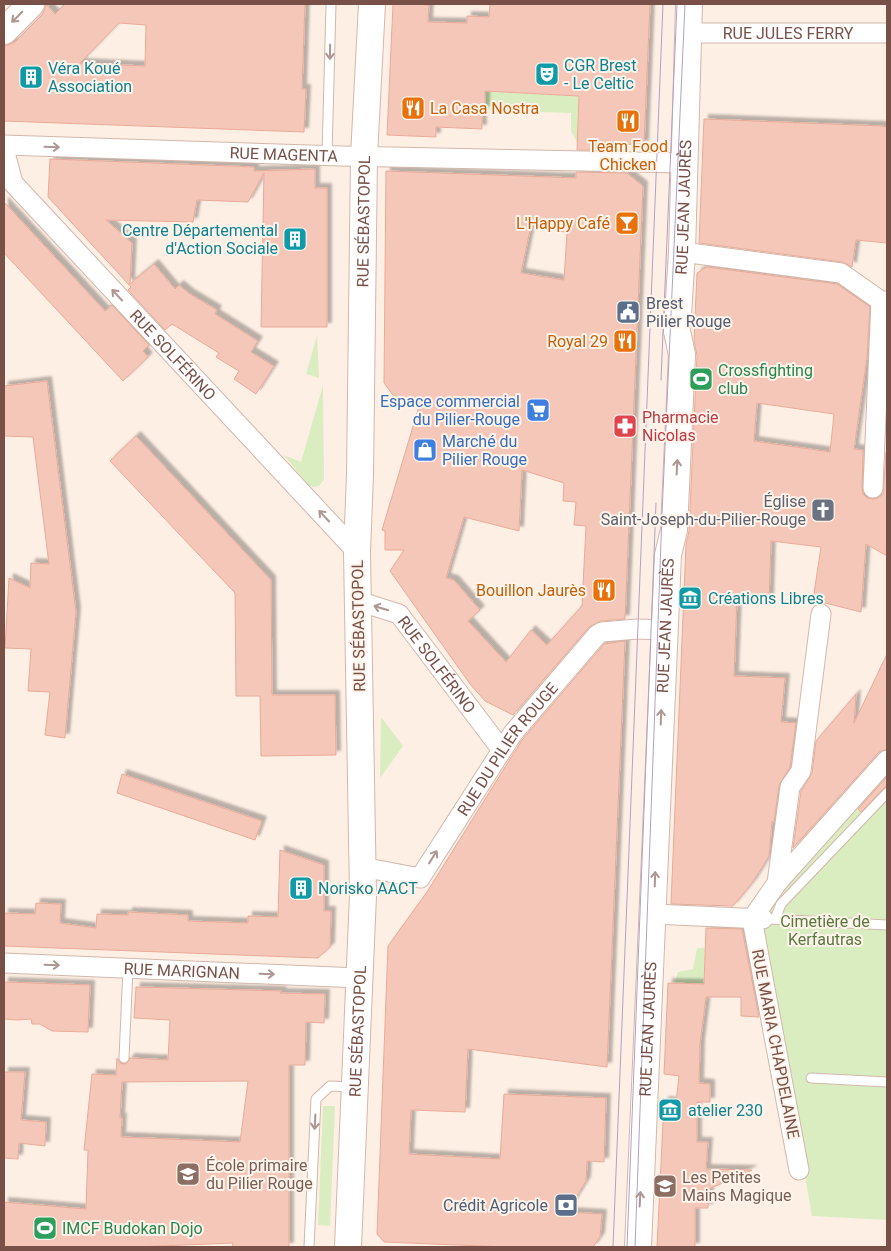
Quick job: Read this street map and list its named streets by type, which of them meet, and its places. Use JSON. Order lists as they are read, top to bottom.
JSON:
{
  "streets": {
    "street": [
      "RUE JULES FERRY",
      "RUE MAGENTA",
      "RUE JEAN JAURÈS",
      "RUE SÉBASTOPOL",
      "RUE SOLFÉRINO",
      "RUE DU PILIER ROUGE",
      "RUE MARIGNAN",
      "RUE MARIA CHAPDELAINE"
    ]
  },
  "crossings": [
    ["RUE JULES FERRY", "RUE JEAN JAURÈS"],
    ["RUE MAGENTA", "RUE JEAN JAURÈS"],
    ["RUE MAGENTA", "RUE SÉBASTOPOL"],
    ["RUE MAGENTA", "RUE SOLFÉRINO"],
    ["RUE JEAN JAURÈS", "RUE DU PILIER ROUGE"],
    ["RUE SÉBASTOPOL", "RUE SOLFÉRINO"],
    ["RUE SÉBASTOPOL", "RUE DU PILIER ROUGE"],
    ["RUE SÉBASTOPOL", "RUE MARIGNAN"],
    ["RUE SOLFÉRINO", "RUE DU PILIER ROUGE"]
  ],
  "one_way": [
    "RUE MAGENTA",
    "RUE SOLFÉRINO",
    "RUE DU PILIER ROUGE",
    "RUE MARIGNAN"
  ],
  "parks": ["Cimetière de Kerfautras"],
  "places": {
    "theatre": ["CGR Brest - Le Celtic"],
    "building": ["Véra Koué Association", "Centre Départemental d'Action Sociale", "Norisko AACT"],
    "restaurant": [
      "La Casa Nostra",
      "Team Food Chicken",
      "Royal 29",
      "Bouillon Jaurès"
    ],
    "bar": ["L'Happy Café"],
    "public building": ["Brest Pilier Rouge"],
    "sports": ["Crossfighting club", "IMCF Budokan Dojo"],
    "supermarket": ["Espace commercial du Pilier-Rouge"],
    "pharmacy": ["Pharmacie Nicolas"],
    "shop": ["Marché du Pilier Rouge"],
    "church": ["Église Saint-Joseph-du-Pilier-Rouge"],
    "museum": ["Créations Libres", "atelier 230"],
    "school or university": ["École primaire du Pilier Rouge", "Les Petites Mains Magique"],
    "bank": ["Crédit Agricole"]
  }
}
